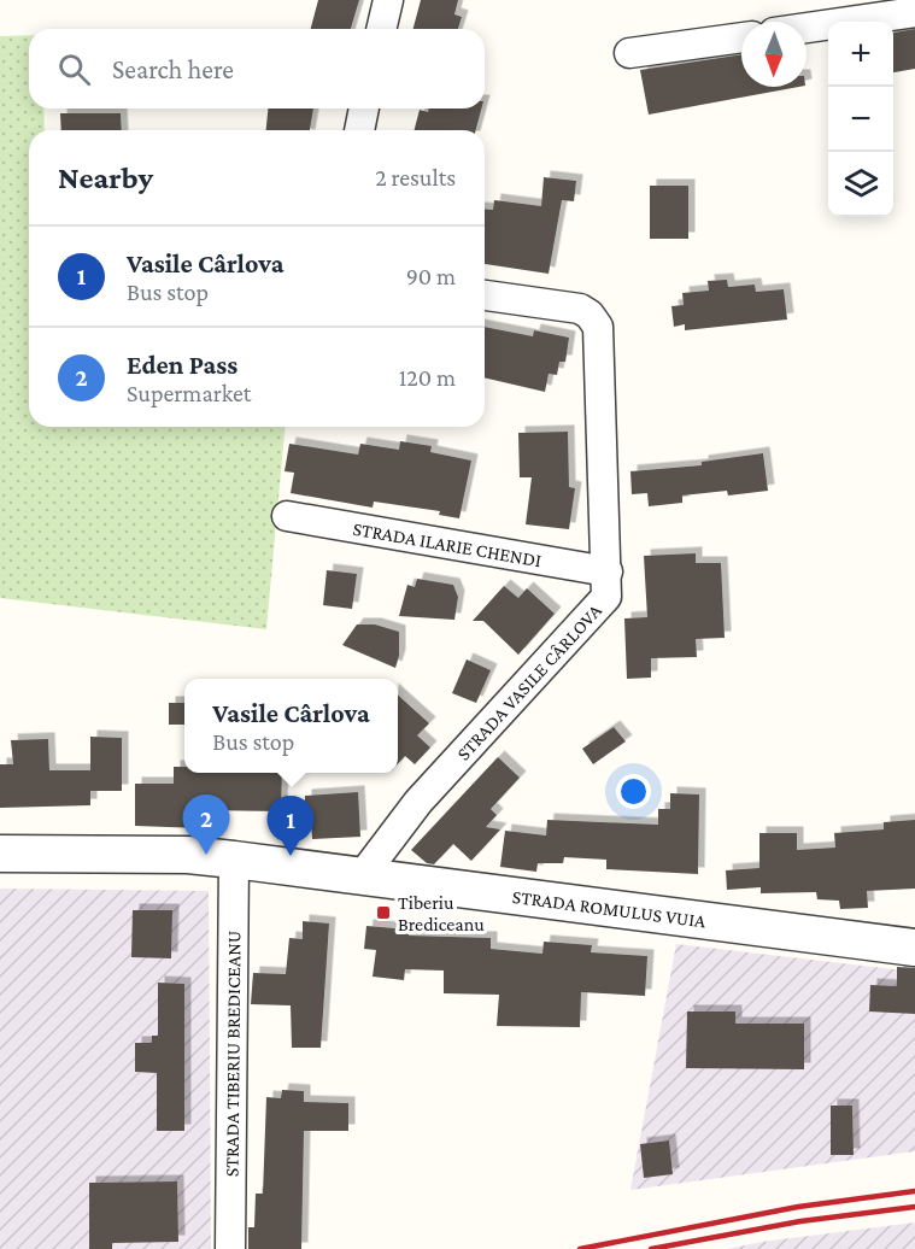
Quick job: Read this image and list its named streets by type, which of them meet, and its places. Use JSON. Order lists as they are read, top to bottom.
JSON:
{
  "streets": {
    "street": [
      "STRADA ILARIE CHENDI",
      "STRADA VASILE CÂRLOVA",
      "STRADA ROMULUS VUIA",
      "STRADA TIBERIU BREDICEANU"
    ]
  },
  "crossings": [
    ["STRADA ILARIE CHENDI", "STRADA VASILE CÂRLOVA"],
    ["STRADA VASILE CÂRLOVA", "STRADA ROMULUS VUIA"],
    ["STRADA ROMULUS VUIA", "STRADA TIBERIU BREDICEANU"]
  ],
  "places": {
    "transit": ["Tiberiu Brediceanu"]
  },
  "north": "bottom",
  "page": {
    "map_buttons": ["+", "−"],
    "search": "Search here",
    "heading": ["Nearby", "2 results"],
    "list": [
      {
        "mark": "1",
        "name": "Vasile Cârlova",
        "note": "Bus stop",
        "value": "90 m"
      },
      {
        "mark": "2",
        "name": "Eden Pass",
        "note": "Supermarket",
        "value": "120 m"
      }
    ],
    "popup": ["Vasile Cârlova", "Bus stop"],
    "pins": ["2", "1"]
  }
}
